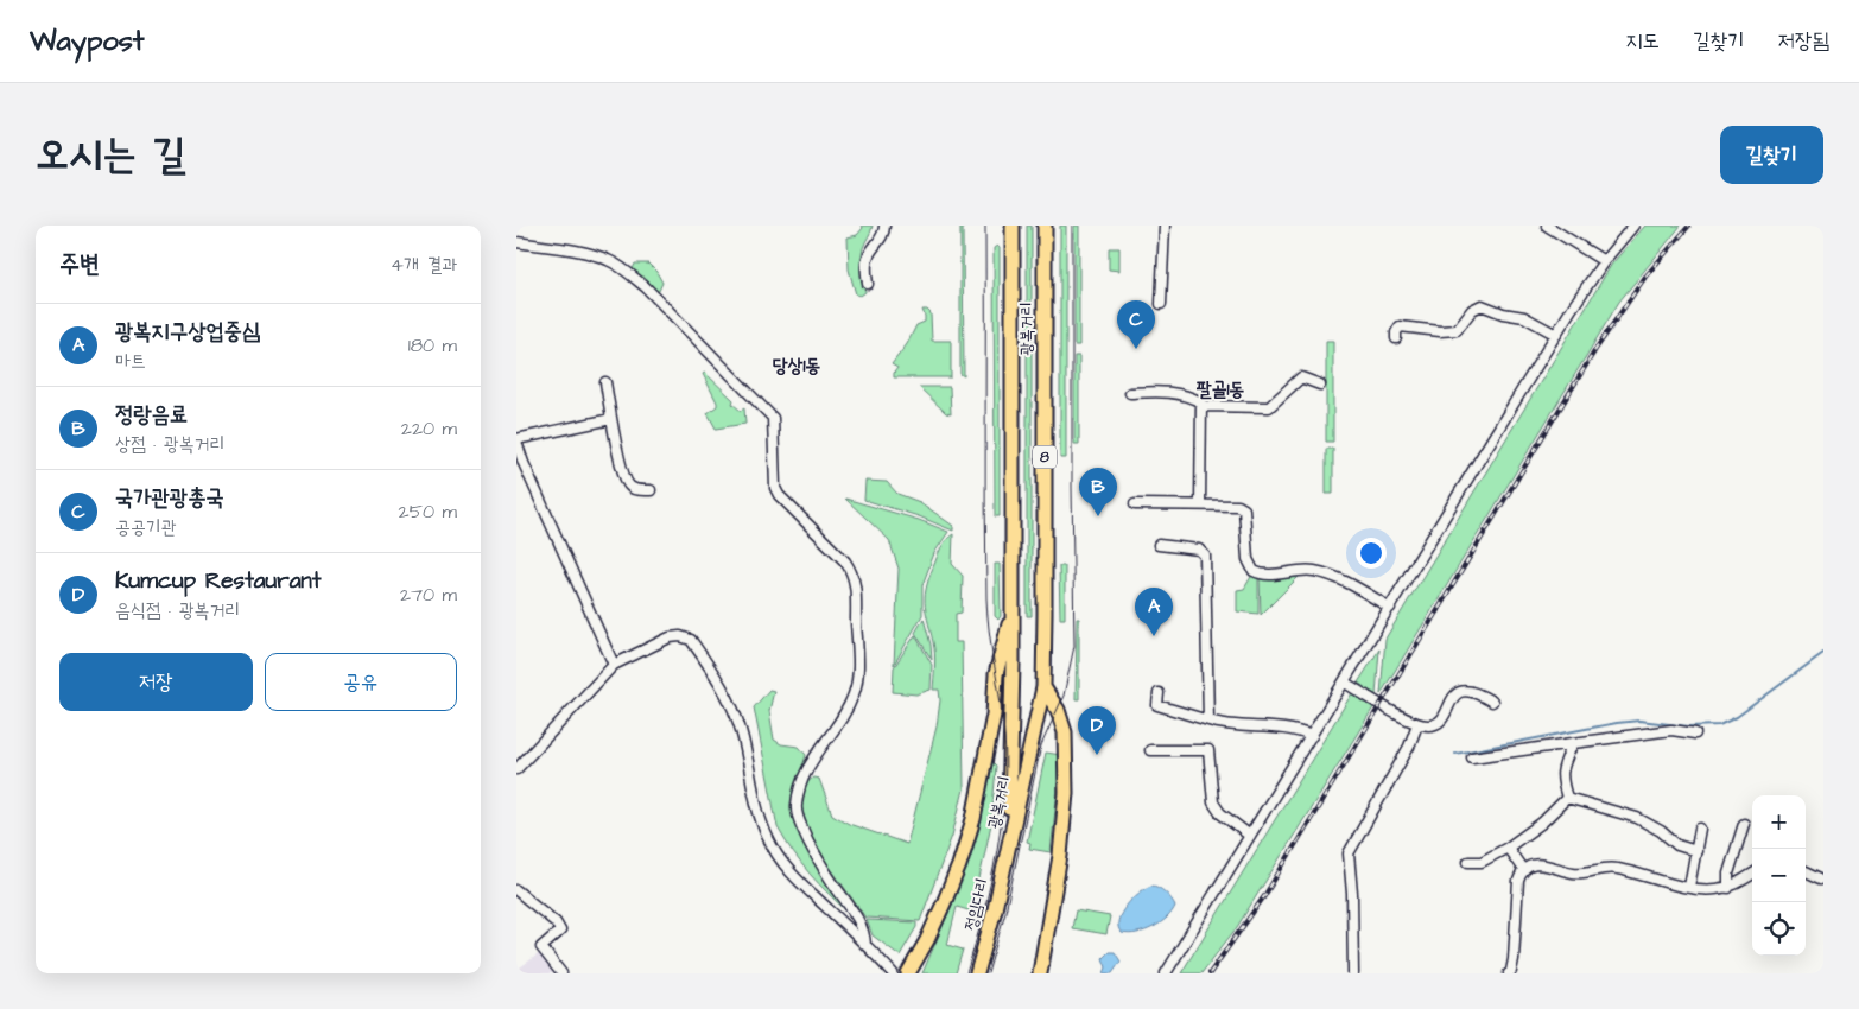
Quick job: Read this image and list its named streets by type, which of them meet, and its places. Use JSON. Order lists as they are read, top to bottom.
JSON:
{
  "streets": {
    "highway": ["광복거리", "8", "정임다리"]
  },
  "crossings": [
    ["광복거리", "정임다리"]
  ],
  "districts": ["당상1동", "팔골1동"],
  "page": {
    "header": "Waypost",
    "nav": ["지도", "길찾기", "저장됨"],
    "title": "오시는 길",
    "buttons": [
      "길찾기",
      ["저장", "공유"]
    ],
    "heading": ["주변", "4개 결과"],
    "pins": [
      "C",
      "B",
      "A",
      "D"
    ],
    "list": [
      {
        "mark": "A",
        "name": "광복지구상업중심",
        "note": "마트",
        "value": "180 m"
      },
      {
        "mark": "B",
        "name": "정랑음료",
        "note": "상점 · 광복거리",
        "value": "220 m"
      },
      {
        "mark": "C",
        "name": "국가관광총국",
        "note": "공공기관",
        "value": "250 m"
      },
      {
        "mark": "D",
        "name": "Kumcup Restaurant",
        "note": "음식점 · 광복거리",
        "value": "270 m"
      }
    ],
    "map_buttons": ["+", "−"]
  }
}
